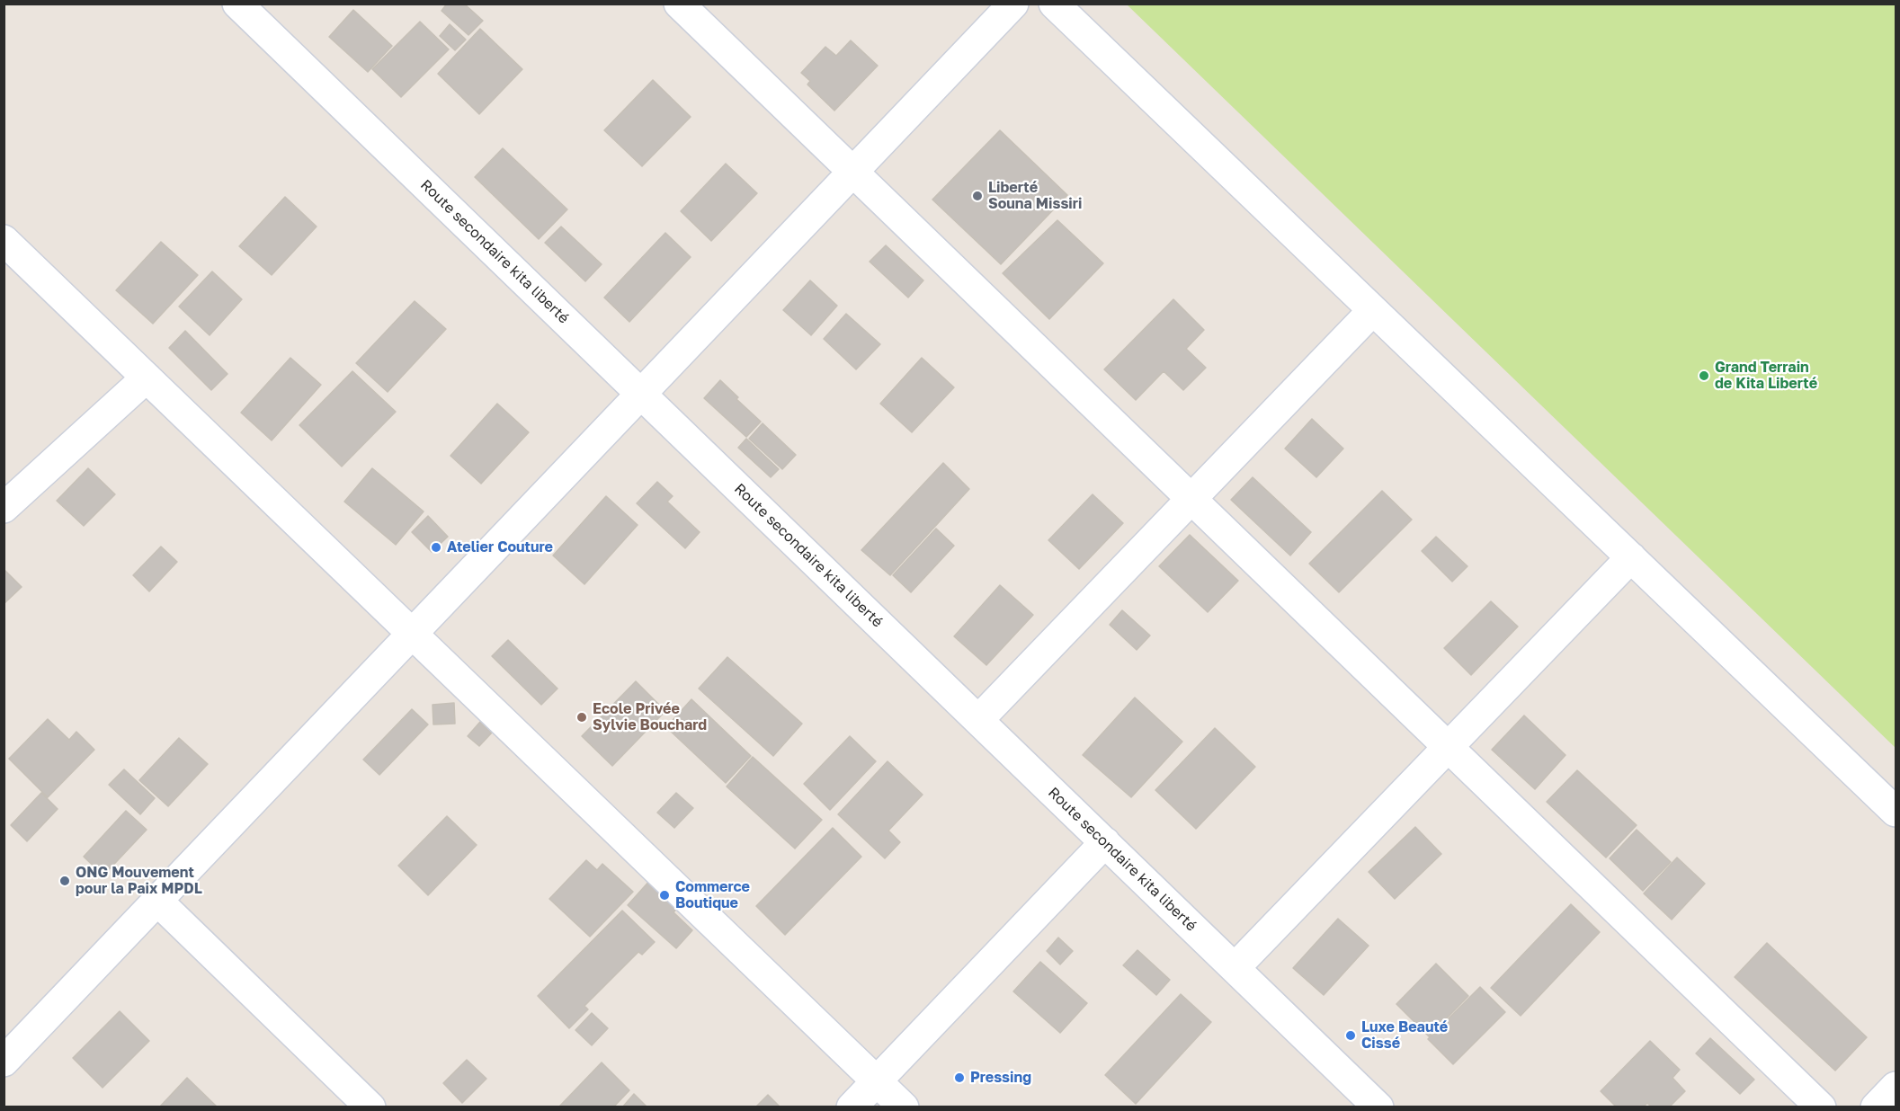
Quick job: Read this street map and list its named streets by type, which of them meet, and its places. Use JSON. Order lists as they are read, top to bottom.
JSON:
{
  "streets": {
    "street": ["Route secondaire kita liberté"]
  },
  "places": [
    "Liberté Souna Missiri",
    "Grand Terrain de Kita Liberté",
    "Atelier Couture",
    "Ecole Privée Sylvie Bouchard",
    "ONG Mouvement pour la Paix MPDL",
    "Commerce Boutique",
    "Luxe Beauté Cissé",
    "Pressing"
  ]
}
